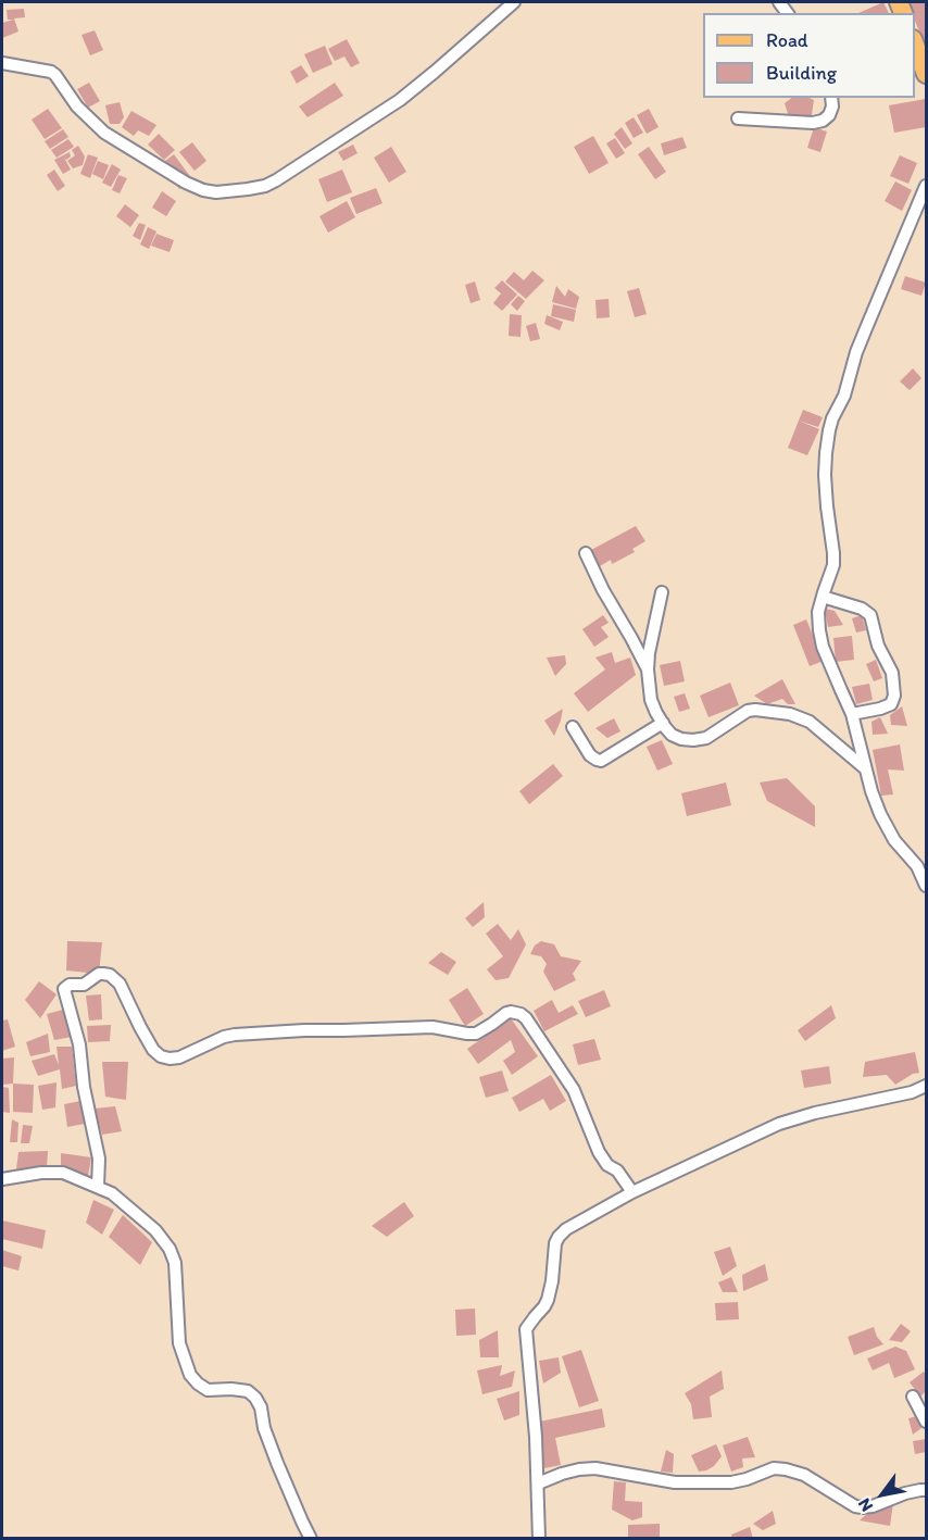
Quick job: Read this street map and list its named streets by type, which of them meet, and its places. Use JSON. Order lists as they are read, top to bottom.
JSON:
{
  "legend": ["Road", "Building"],
  "north": "bottom left"
}
